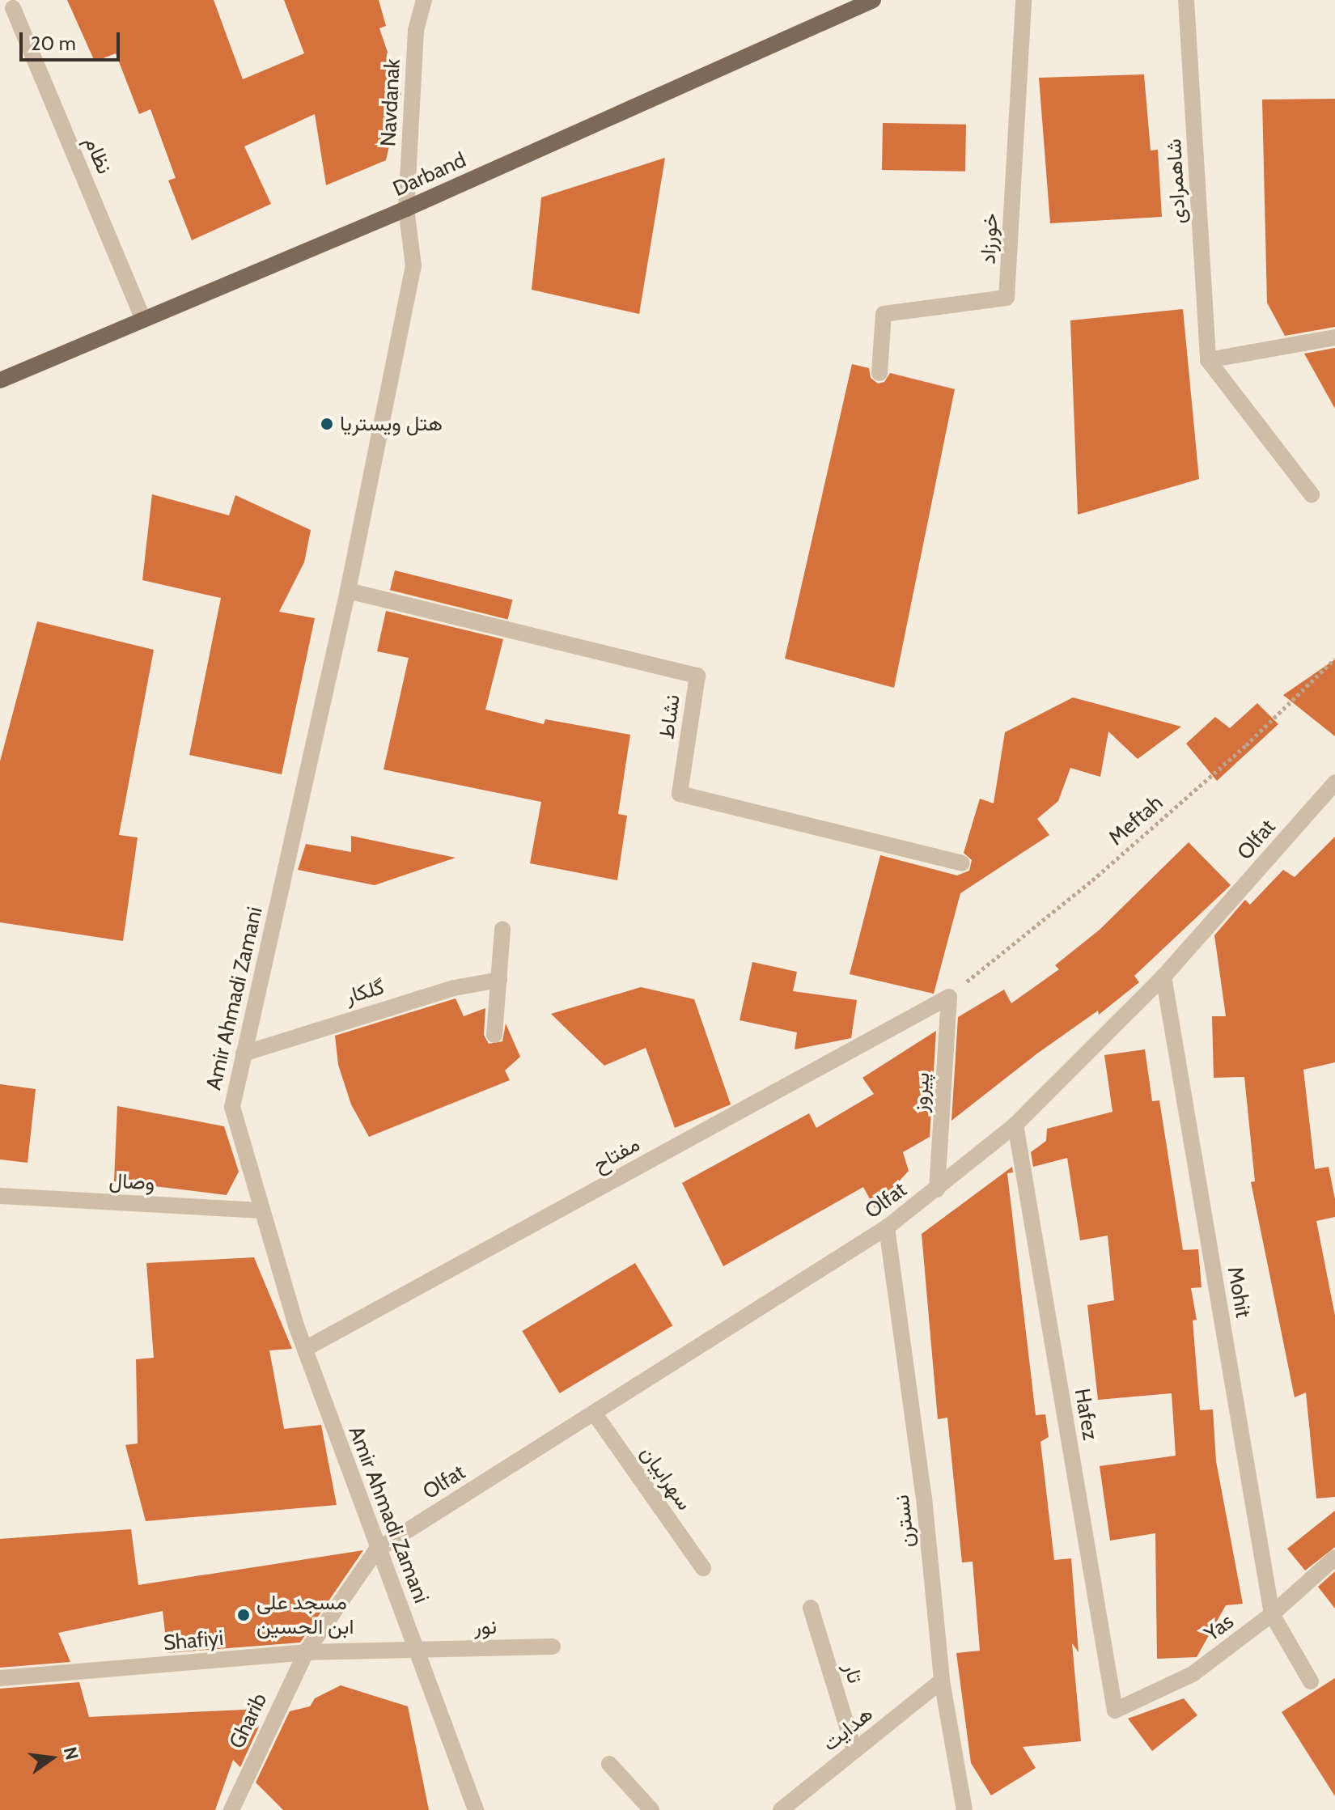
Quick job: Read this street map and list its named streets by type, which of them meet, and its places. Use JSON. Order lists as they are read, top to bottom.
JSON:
{
  "streets": {
    "main road": ["Darband"],
    "street": [
      "Navdanak",
      "نظام",
      "شاهمرادی",
      "خورزاد",
      "نشاط",
      "Olfat",
      "گلکار",
      "Amir Ahmadi Zamani",
      "پیروز",
      "مفتاح",
      "وصال",
      "Mohit",
      "Hafez",
      "سهرابیان",
      "نسترن",
      "نور",
      "Yas",
      "Shafiyi",
      "تار",
      "Gharib",
      "هدایت"
    ],
    "path": ["Meftah"]
  },
  "crossings": [
    ["Navdanak", "Darband"],
    ["Navdanak", "Amir Ahmadi Zamani"],
    ["نظام", "Darband"],
    ["Darband", "Amir Ahmadi Zamani"],
    ["نشاط", "Amir Ahmadi Zamani"],
    ["Meftah", "پیروز"],
    ["Meftah", "مفتاح"],
    ["Olfat", "Amir Ahmadi Zamani"],
    ["Olfat", "پیروز"],
    ["Olfat", "Mohit"],
    ["Olfat", "Hafez"],
    ["Olfat", "سهرابیان"],
    ["Olfat", "نسترن"],
    ["گلکار", "Amir Ahmadi Zamani"],
    ["Amir Ahmadi Zamani", "مفتاح"],
    ["Amir Ahmadi Zamani", "وصال"],
    ["Amir Ahmadi Zamani", "نور"],
    ["پیروز", "مفتاح"],
    ["Mohit", "Yas"],
    ["Hafez", "Yas"],
    ["نسترن", "هدایت"],
    ["نور", "Shafiyi"],
    ["نور", "Gharib"],
    ["Shafiyi", "Gharib"],
    ["تار", "هدایت"]
  ],
  "places": ["هتل ویستریا", "مسجد علی ابن الحسین"],
  "scale_bar": "20 m",
  "north": "right"
}
